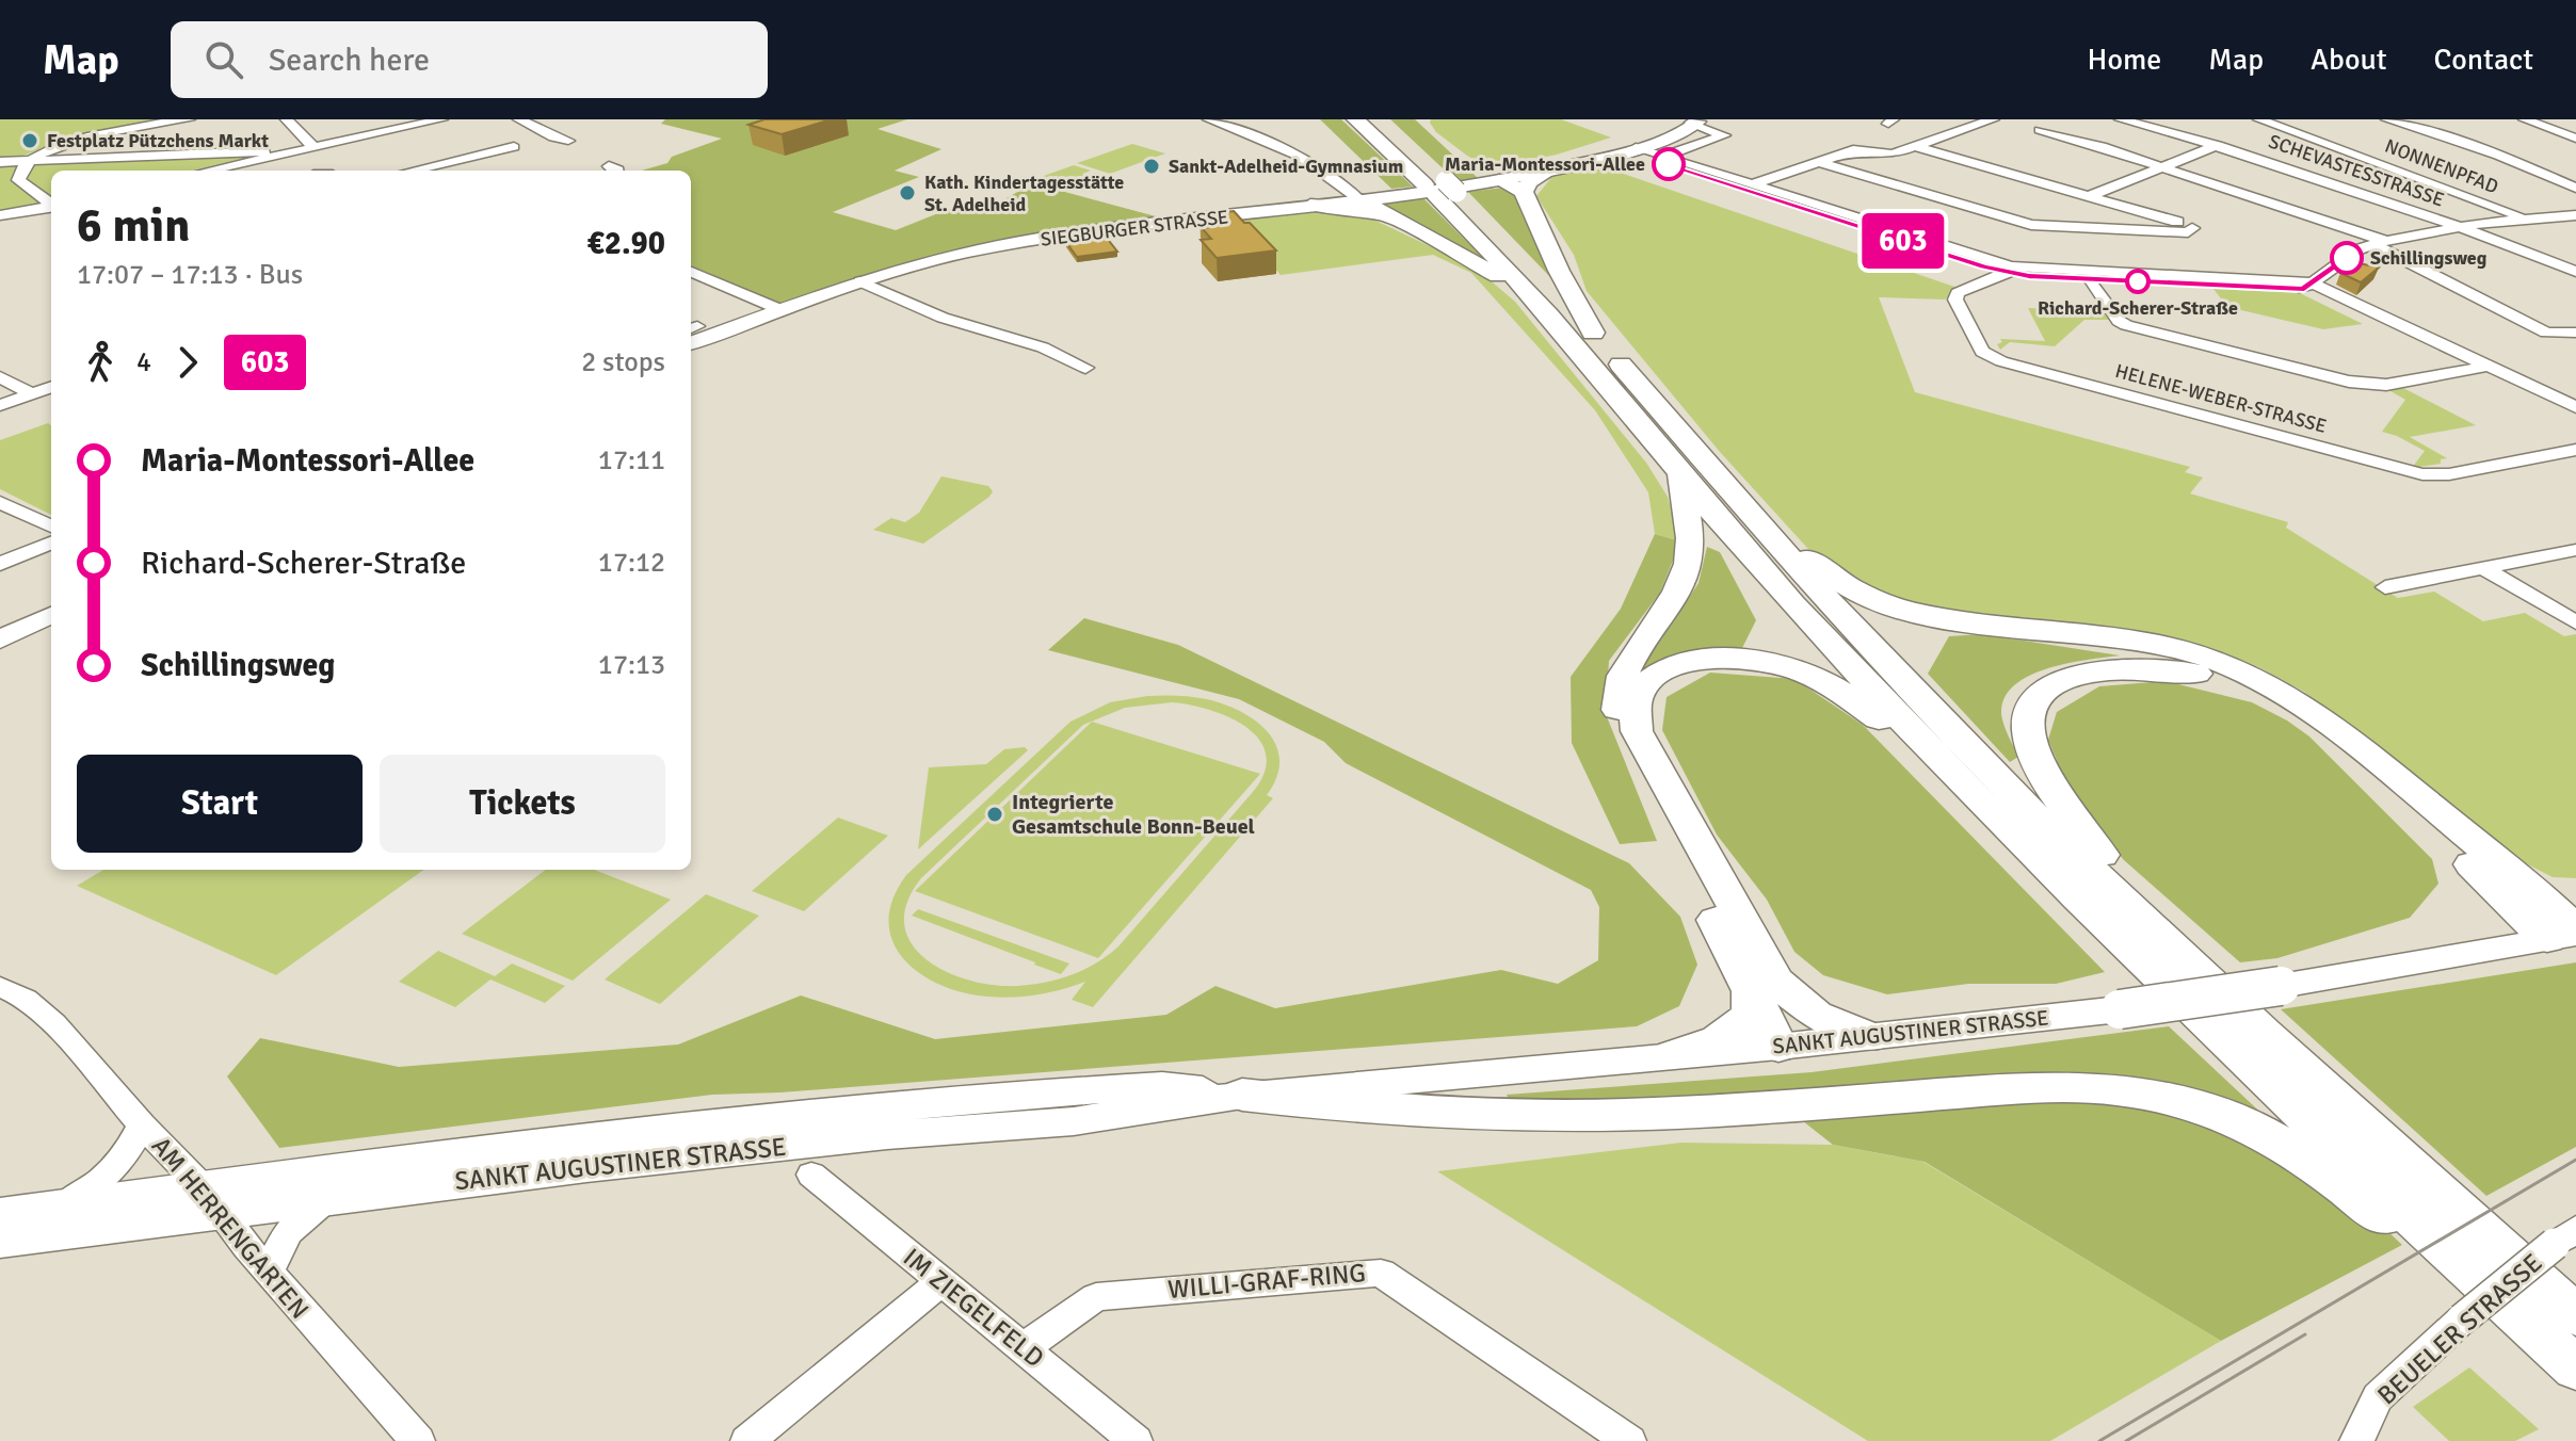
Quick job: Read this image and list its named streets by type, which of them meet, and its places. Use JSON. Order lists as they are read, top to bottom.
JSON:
{
  "streets": {
    "main road": ["SIEGBURGER STRASSE", "SANKT AUGUSTINER STRASSE"],
    "street": [
      "NONNENPFAD",
      "SCHEVASTESSTRASSE",
      "HELENE-WEBER-STRASSE",
      "AM HERRENGARTEN",
      "WILLI-GRAF-RING",
      "IM ZIEGELFELD",
      "BEUELER STRASSE"
    ]
  },
  "crossings": [
    ["SANKT AUGUSTINER STRASSE", "AM HERRENGARTEN"],
    ["WILLI-GRAF-RING", "IM ZIEGELFELD"]
  ],
  "places": [
    "Festplatz Pützchens Markt",
    "Maria-Montessori-Allee",
    "Sankt-Adelheid-Gymnasium",
    "Kath. Kindertagesstätte St. Adelheid",
    "Schillingsweg",
    "Richard-Scherer-Straße",
    "Integrierte Gesamtschule Bonn-Beuel"
  ],
  "lines": ["bus line 603"],
  "page": {
    "header": "Map",
    "search": "Search here",
    "nav": [
      "Home",
      "Map",
      "About",
      "Contact"
    ],
    "on_map": "603",
    "heading": ["6 min", "17:07 – 17:13 · Bus", "€2.90"],
    "legs": ["4", "603", "2 stops"],
    "list": [
      {
        "name": "Maria-Montessori-Allee",
        "value": "17:11"
      },
      {
        "name": "Richard-Scherer-Straße",
        "value": "17:12"
      },
      {
        "name": "Schillingsweg",
        "value": "17:13"
      }
    ],
    "buttons": ["Start", "Tickets"]
  }
}
